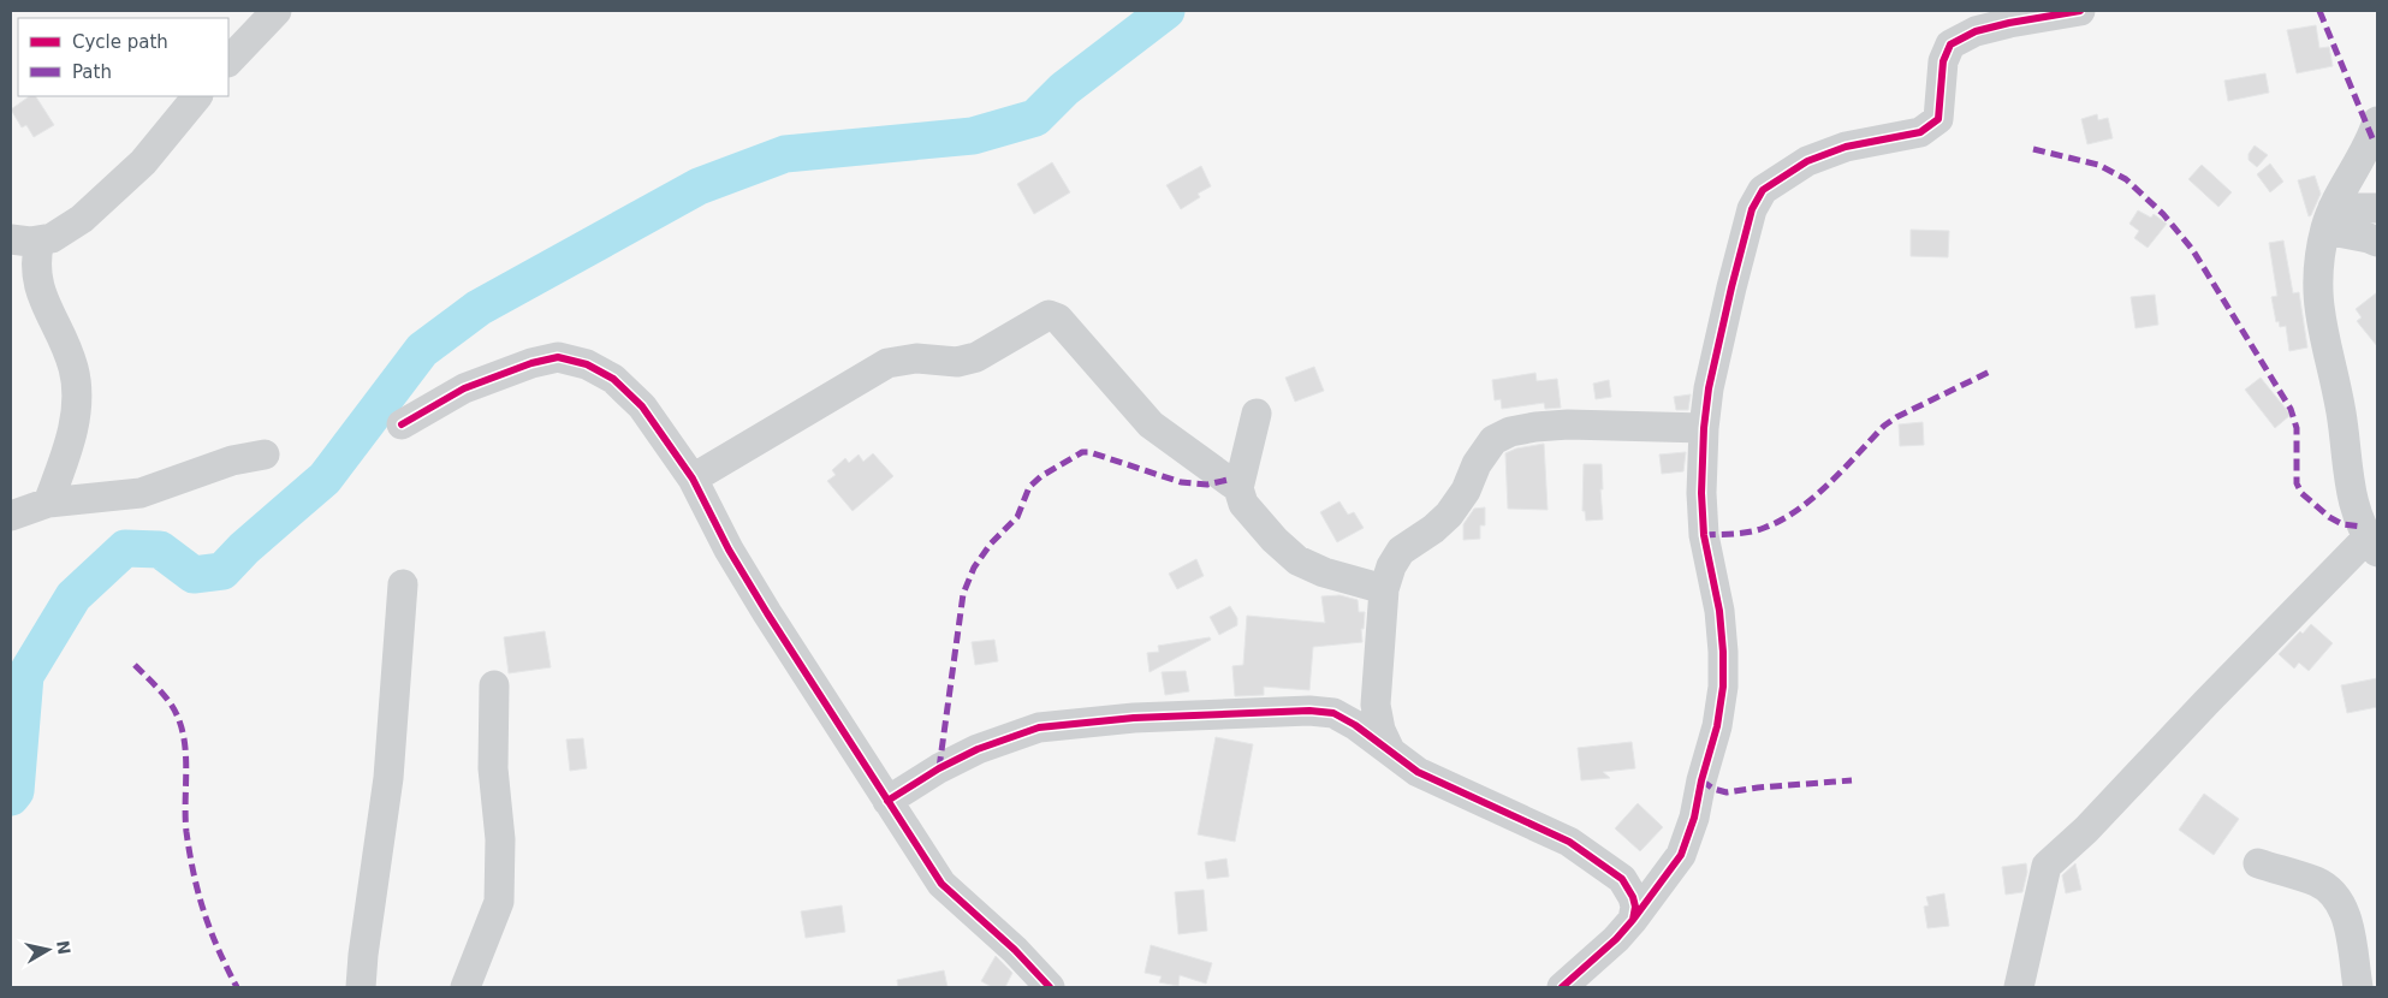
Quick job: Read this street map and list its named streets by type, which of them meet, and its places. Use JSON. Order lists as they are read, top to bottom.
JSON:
{
  "legend": ["Cycle path", "Path"],
  "north": "right"
}
